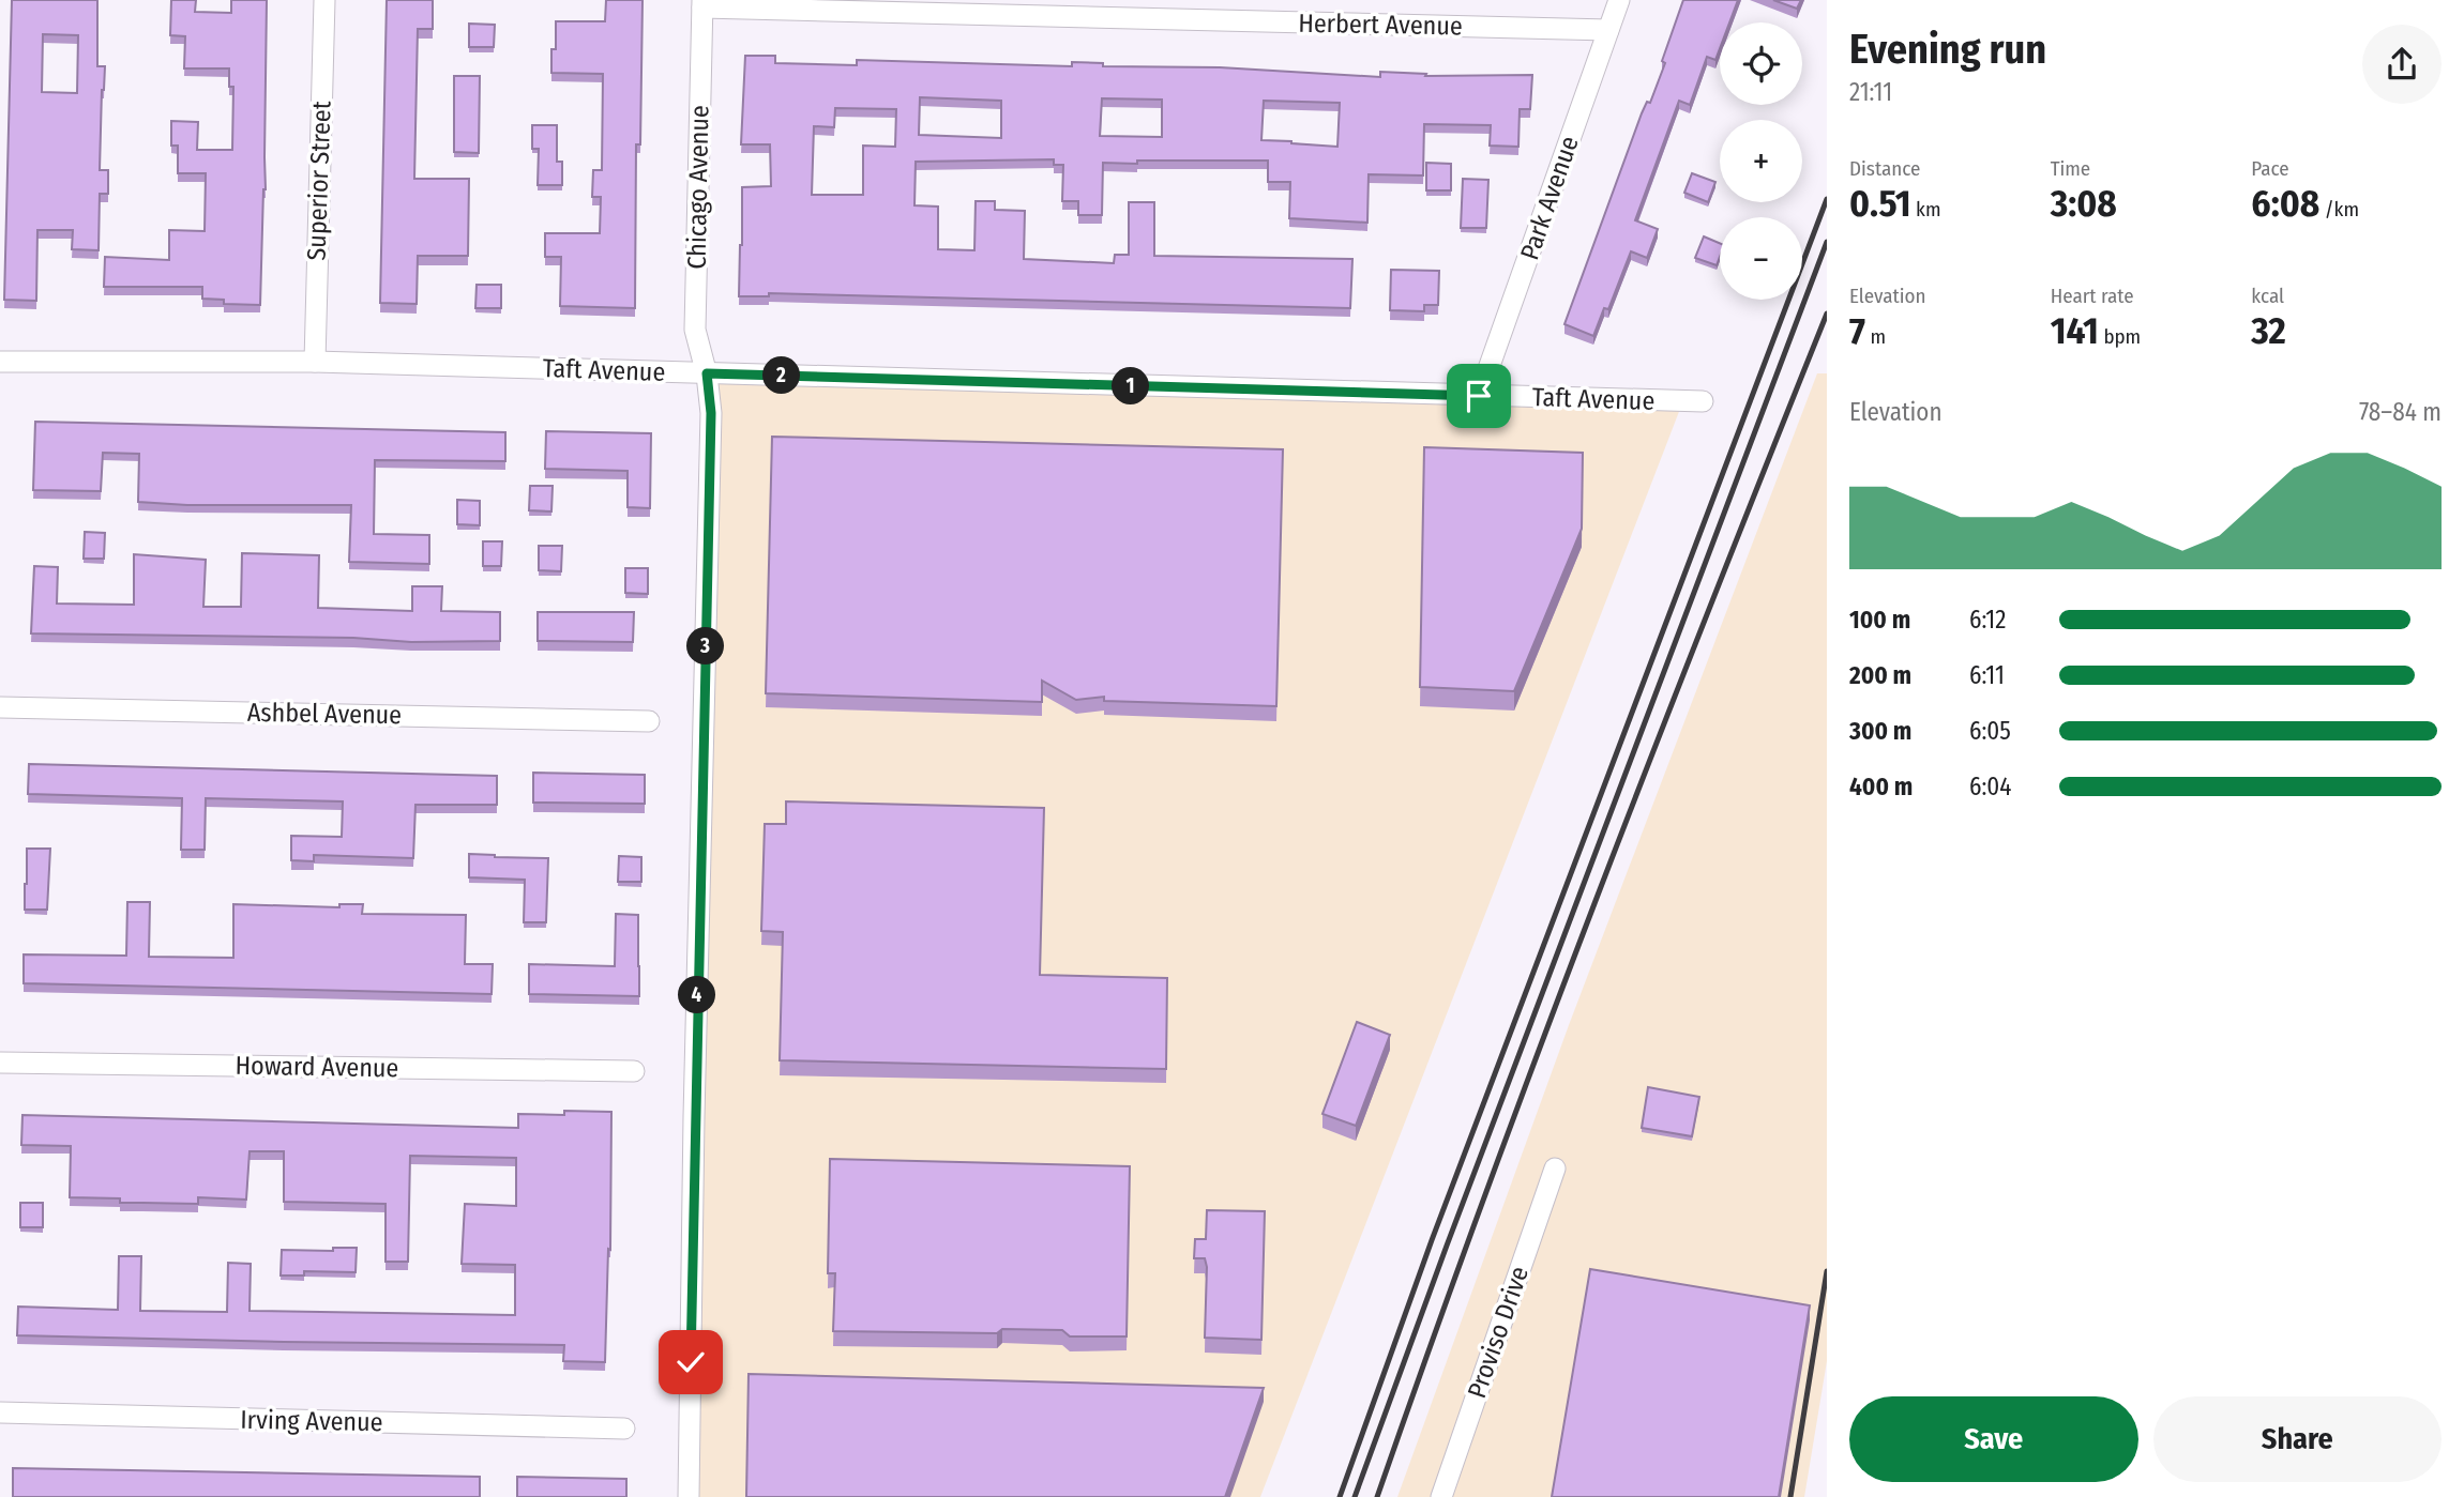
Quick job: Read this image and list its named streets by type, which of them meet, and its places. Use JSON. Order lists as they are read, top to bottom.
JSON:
{
  "streets": {
    "street": [
      "Herbert Avenue",
      "Superior Street",
      "Chicago Avenue",
      "Park Avenue",
      "Taft Avenue",
      "Ashbel Avenue",
      "Howard Avenue",
      "Proviso Drive",
      "Irving Avenue"
    ]
  },
  "crossings": [
    ["Herbert Avenue", "Chicago Avenue"],
    ["Herbert Avenue", "Park Avenue"],
    ["Superior Street", "Taft Avenue"],
    ["Chicago Avenue", "Taft Avenue"],
    ["Park Avenue", "Taft Avenue"]
  ],
  "page": {
    "heading": ["Evening run", "21:11"],
    "map_buttons": ["+", "−"],
    "stats": [
      ["Distance", "0.51 km"],
      ["Time", "3:08"],
      ["Pace", "6:08 /km"],
      ["Elevation", "7 m"],
      ["Heart rate", "141 bpm"],
      ["kcal", "32"]
    ],
    "pins": [
      "2",
      "1",
      "3",
      "4"
    ],
    "chart": ["Elevation", "78–84 m"],
    "list": [
      {
        "name": "100 m",
        "note": "6:12"
      },
      {
        "name": "200 m",
        "note": "6:11"
      },
      {
        "name": "300 m",
        "note": "6:05"
      },
      {
        "name": "400 m",
        "note": "6:04"
      }
    ],
    "buttons": ["Save", "Share"]
  }
}
